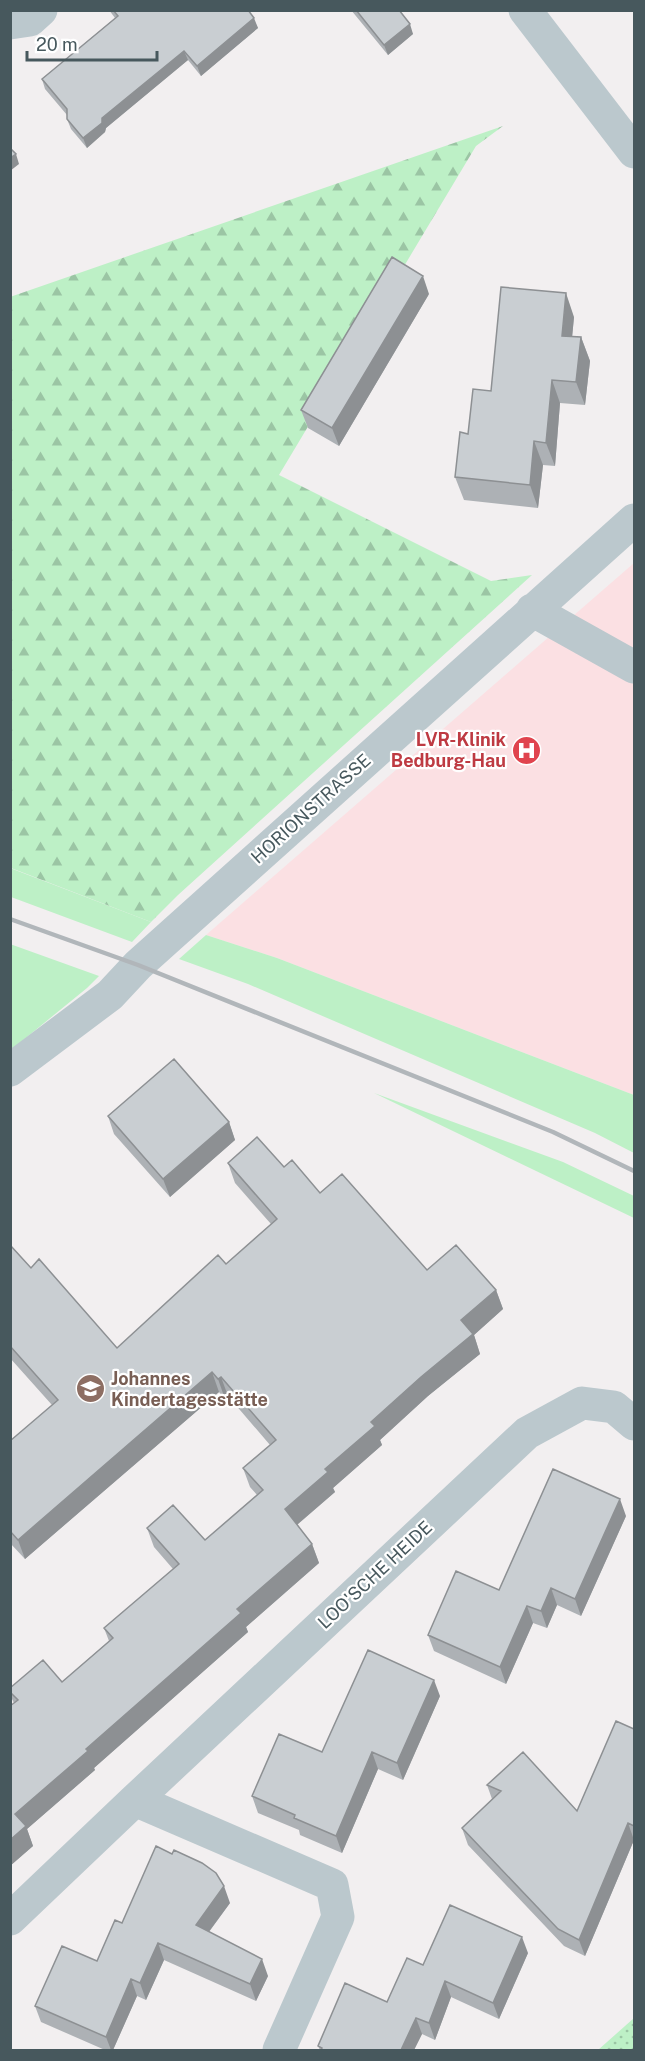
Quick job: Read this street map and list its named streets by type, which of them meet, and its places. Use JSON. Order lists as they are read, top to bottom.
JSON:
{
  "streets": {
    "street": ["HORIONSTRASSE", "LOO'SCHE HEIDE"]
  },
  "places": {
    "hospital": ["LVR-Klinik Bedburg-Hau"],
    "school or university": ["Johannes Kindertagesstätte"]
  },
  "scale_bar": "20 m"
}
